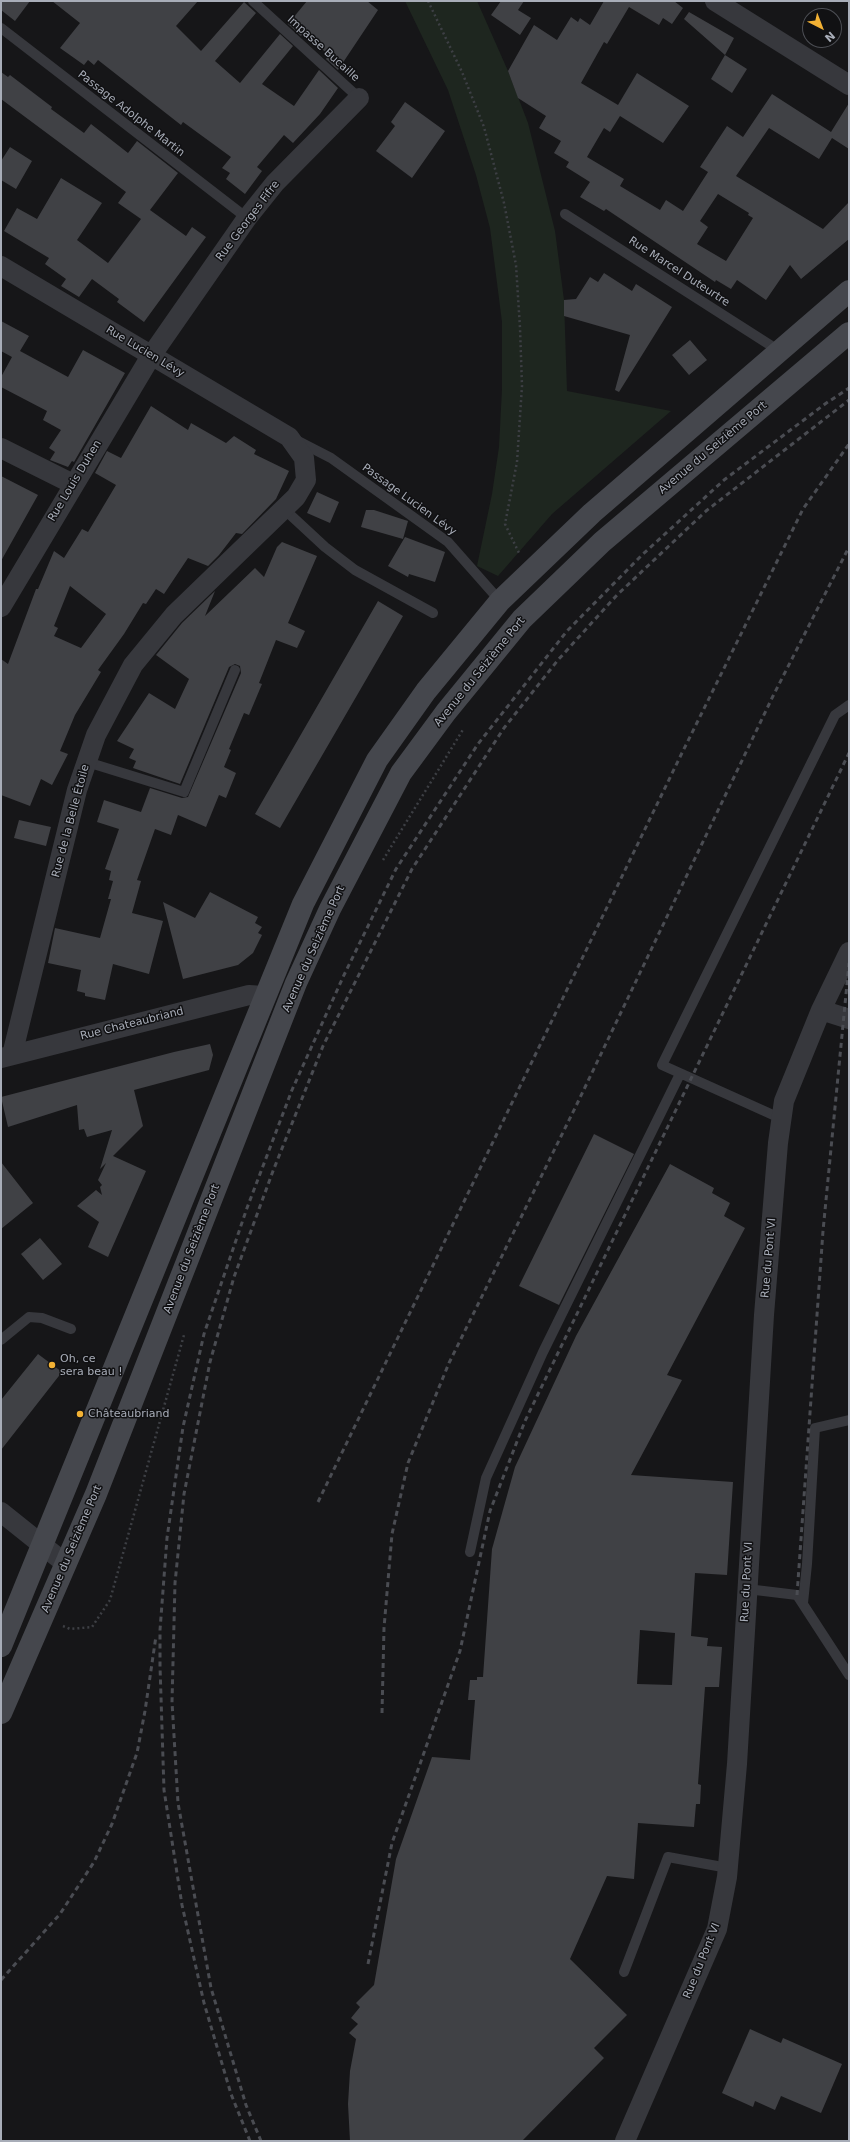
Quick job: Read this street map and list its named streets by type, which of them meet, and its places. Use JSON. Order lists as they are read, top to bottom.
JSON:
{
  "streets": {
    "main road": ["Avenue du Seizième Port"],
    "street": [
      "Rue Georges Fifre",
      "Rue Lucien Lévy",
      "Rue Louis Duhen",
      "Rue de la Belle Étoile",
      "Rue Chateaubriand",
      "Rue du Pont VI"
    ],
    "lane": [
      "Impasse Bucaille",
      "Passage Adolphe Martin",
      "Rue Marcel Duteurtre",
      "Passage Lucien Lévy"
    ]
  },
  "crossings": [
    ["Impasse Bucaille", "Rue Georges Fifre"],
    ["Passage Adolphe Martin", "Rue Georges Fifre"],
    ["Rue Georges Fifre", "Rue Lucien Lévy"],
    ["Rue Georges Fifre", "Rue Louis Duhen"],
    ["Rue Lucien Lévy", "Rue Louis Duhen"],
    ["Rue Lucien Lévy", "Passage Lucien Lévy"],
    ["Rue Lucien Lévy", "Rue de la Belle Étoile"],
    ["Passage Lucien Lévy", "Rue de la Belle Étoile"],
    ["Rue de la Belle Étoile", "Rue Chateaubriand"]
  ],
  "places": ["Oh, ce sera beau !", "Châteaubriand"],
  "north": "bottom right"
}
